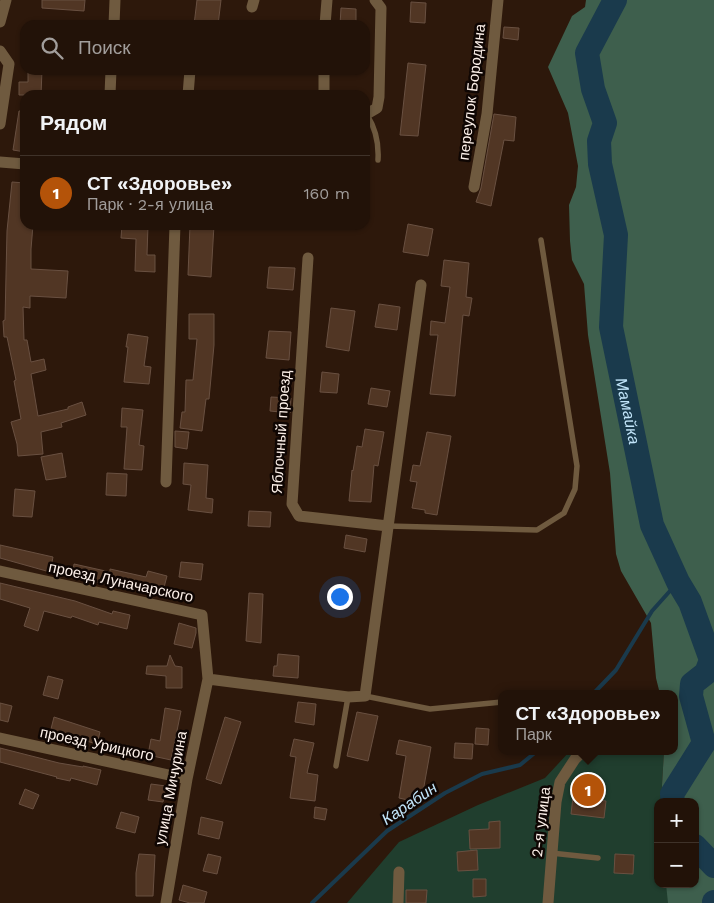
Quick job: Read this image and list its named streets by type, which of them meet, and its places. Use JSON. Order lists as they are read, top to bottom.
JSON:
{
  "streets": {
    "street": [
      "переулок Бородина",
      "Яблочный проезд",
      "проезд Луначарского",
      "проезд Урицкого",
      "улица Мичурина",
      "2-я улица"
    ]
  },
  "crossings": [
    ["проезд Луначарского", "улица Мичурина"],
    ["проезд Урицкого", "улица Мичурина"]
  ],
  "water": ["Мамайка", "Карабин"],
  "page": {
    "search": "Поиск",
    "heading": "Рядом",
    "list": [
      {
        "mark": "1",
        "name": "СТ «Здоровье»",
        "note": "Парк · 2-я улица",
        "value": "160 m"
      }
    ],
    "popup": ["СТ «Здоровье»", "Парк"],
    "pins": "1",
    "map_buttons": ["+", "−"]
  }
}
